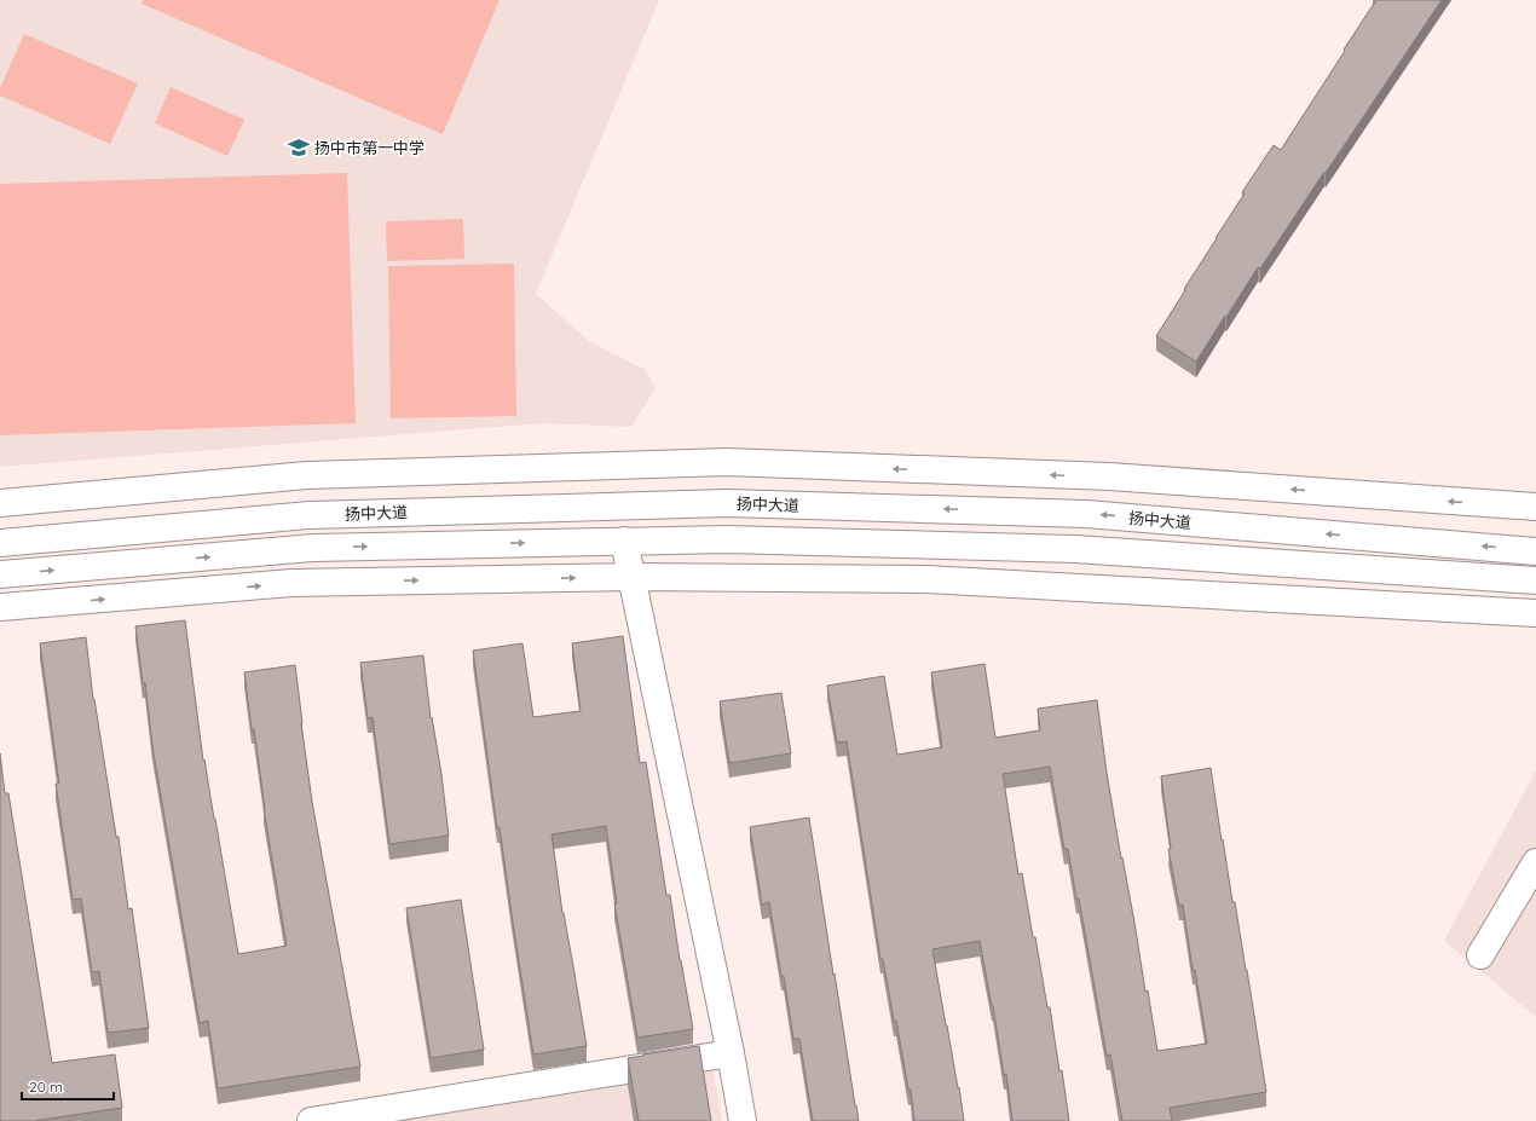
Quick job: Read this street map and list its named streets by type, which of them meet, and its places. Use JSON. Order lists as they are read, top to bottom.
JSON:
{
  "streets": {
    "street": ["扬中大道"]
  },
  "places": {
    "school or university": ["扬中市第一中学"]
  },
  "scale_bar": "20 m"
}
